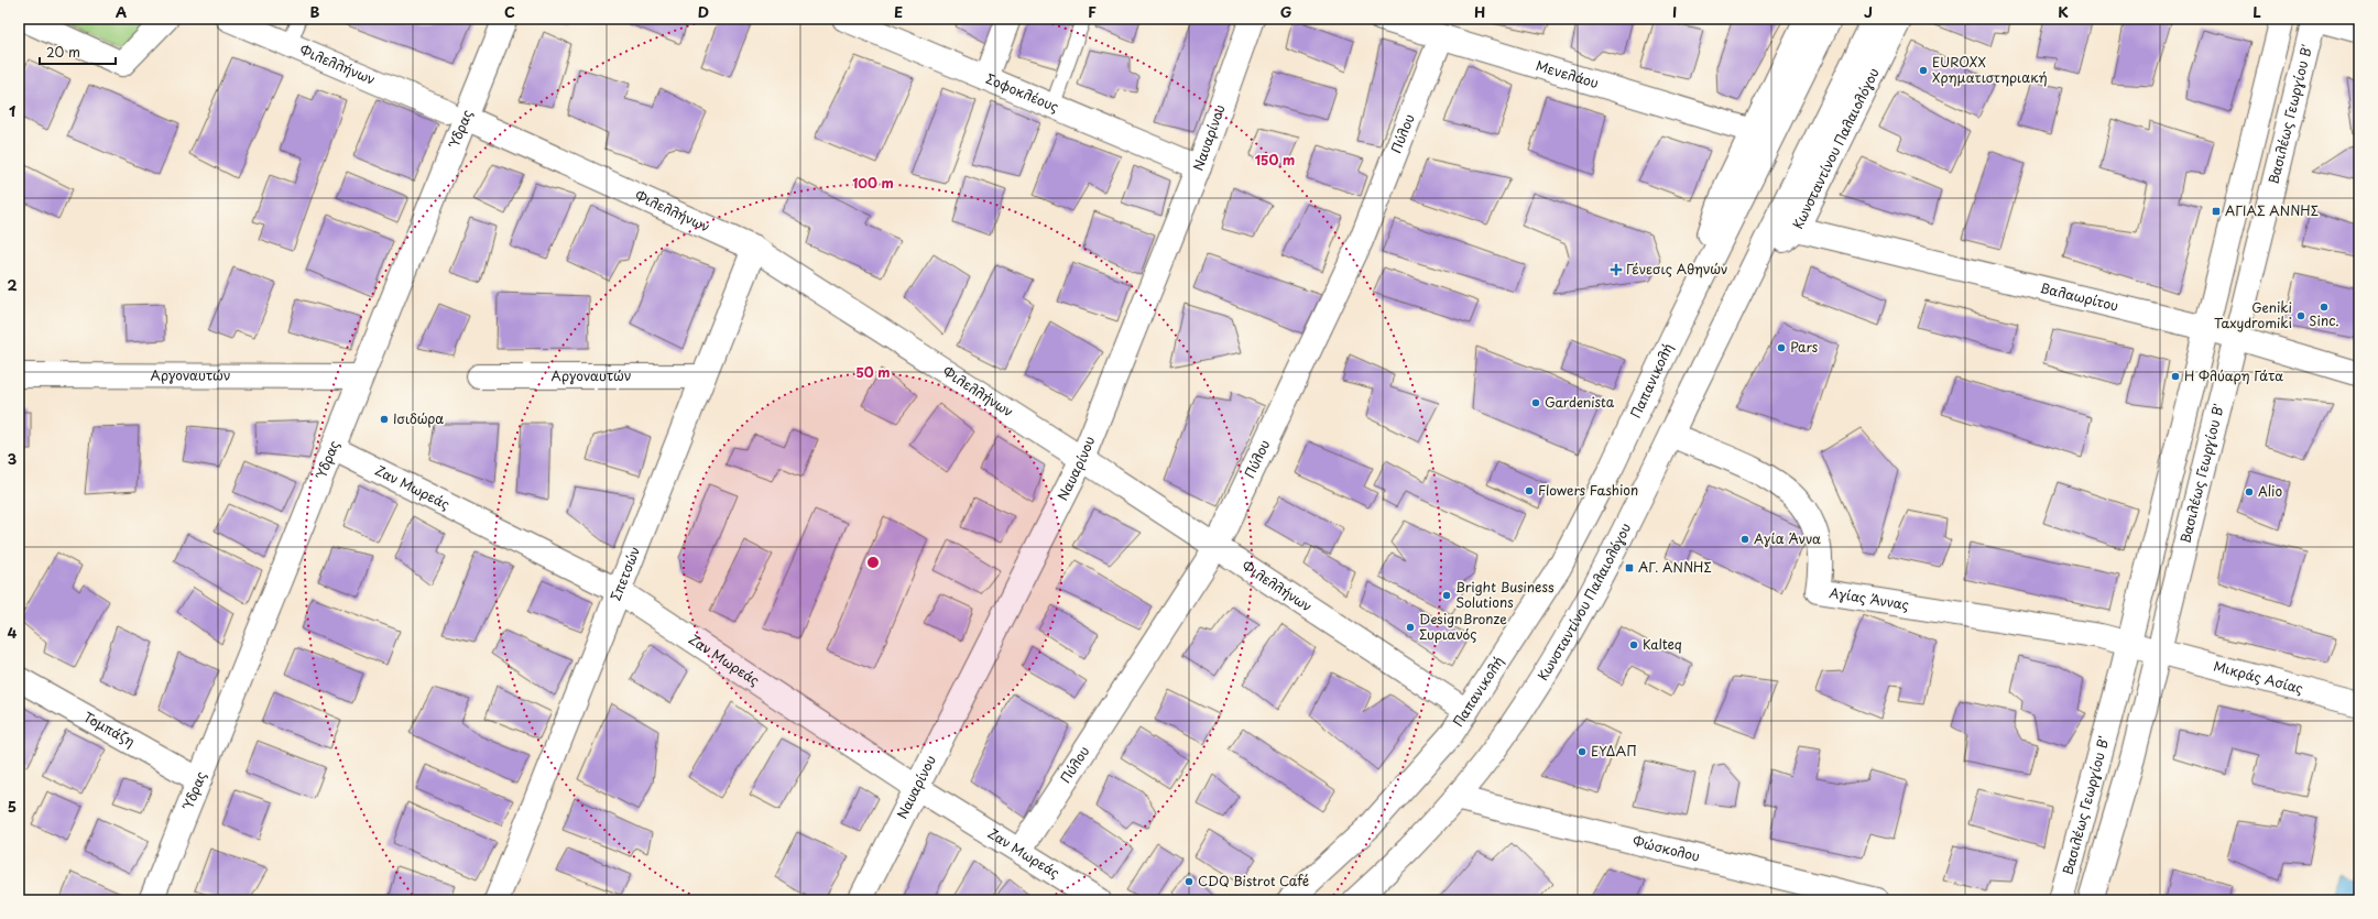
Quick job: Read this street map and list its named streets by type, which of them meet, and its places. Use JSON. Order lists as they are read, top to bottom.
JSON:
{
  "streets": {
    "street": [
      "Φιλελλήνων",
      "Μενελάου",
      "Σοφοκλέους",
      "Βασιλέως Γεωργίου Β'",
      "Ύδρας",
      "Πύλου",
      "Ναυαρίνου",
      "Κωνσταντίνου Παλαιολόγου",
      "Βαλαωρίτου",
      "Αργοναυτών",
      "Παπανικολή",
      "Ζαν Μωρεάς",
      "Σπετσών",
      "Αγίας Άννας",
      "Μικράς Ασίας",
      "Τομπάζη",
      "Φώσκολου"
    ]
  },
  "crossings": [
    ["Φιλελλήνων", "Ύδρας"],
    ["Φιλελλήνων", "Πύλου"],
    ["Φιλελλήνων", "Ναυαρίνου"],
    ["Φιλελλήνων", "Παπανικολή"],
    ["Φιλελλήνων", "Σπετσών"],
    ["Μενελάου", "Πύλου"],
    ["Μενελάου", "Παπανικολή"],
    ["Σοφοκλέους", "Ναυαρίνου"],
    ["Βασιλέως Γεωργίου Β'", "Βαλαωρίτου"],
    ["Βασιλέως Γεωργίου Β'", "Αγίας Άννας"],
    ["Βασιλέως Γεωργίου Β'", "Μικράς Ασίας"],
    ["Ύδρας", "Αργοναυτών"],
    ["Ύδρας", "Ζαν Μωρεάς"],
    ["Ύδρας", "Τομπάζη"],
    ["Πύλου", "Ζαν Μωρεάς"],
    ["Ναυαρίνου", "Ζαν Μωρεάς"],
    ["Κωνσταντίνου Παλαιολόγου", "Βαλαωρίτου"],
    ["Κωνσταντίνου Παλαιολόγου", "Αγίας Άννας"],
    ["Κωνσταντίνου Παλαιολόγου", "Φώσκολου"],
    ["Αργοναυτών", "Σπετσών"],
    ["Ζαν Μωρεάς", "Σπετσών"],
    ["Αγίας Άννας", "Μικράς Ασίας"]
  ],
  "places": {
    "other": [
      "EUROXX Χρηματιστηριακή",
      "Sinc.",
      "Geniki Taxydromiki",
      "Pars",
      "Η Φλύαρη Γάτα",
      "Gardenista",
      "Ισιδώρα",
      "Flowers Fashion",
      "Alio",
      "Αγία Άννα",
      "Bright Business Solutions",
      "DesignBronze Συριανός",
      "Kalteq",
      "ΕΥΔΑΠ",
      "CDQ Bistrot Café"
    ],
    "transit": ["ΑΓΙΑΣ ΑΝΝΗΣ", "ΑΓ. ΑΝΝΗΣ"],
    "health": ["Γένεσις Αθηνών"]
  },
  "scale_bar": "20 m",
  "grid": {
    "columns": [
      "A",
      "B",
      "C",
      "D",
      "E",
      "F",
      "G",
      "H",
      "I",
      "J",
      "K",
      "L"
    ],
    "rows": [
      "1",
      "2",
      "3",
      "4",
      "5"
    ]
  },
  "rings": ["150 m", "100 m", "50 m"]
}
